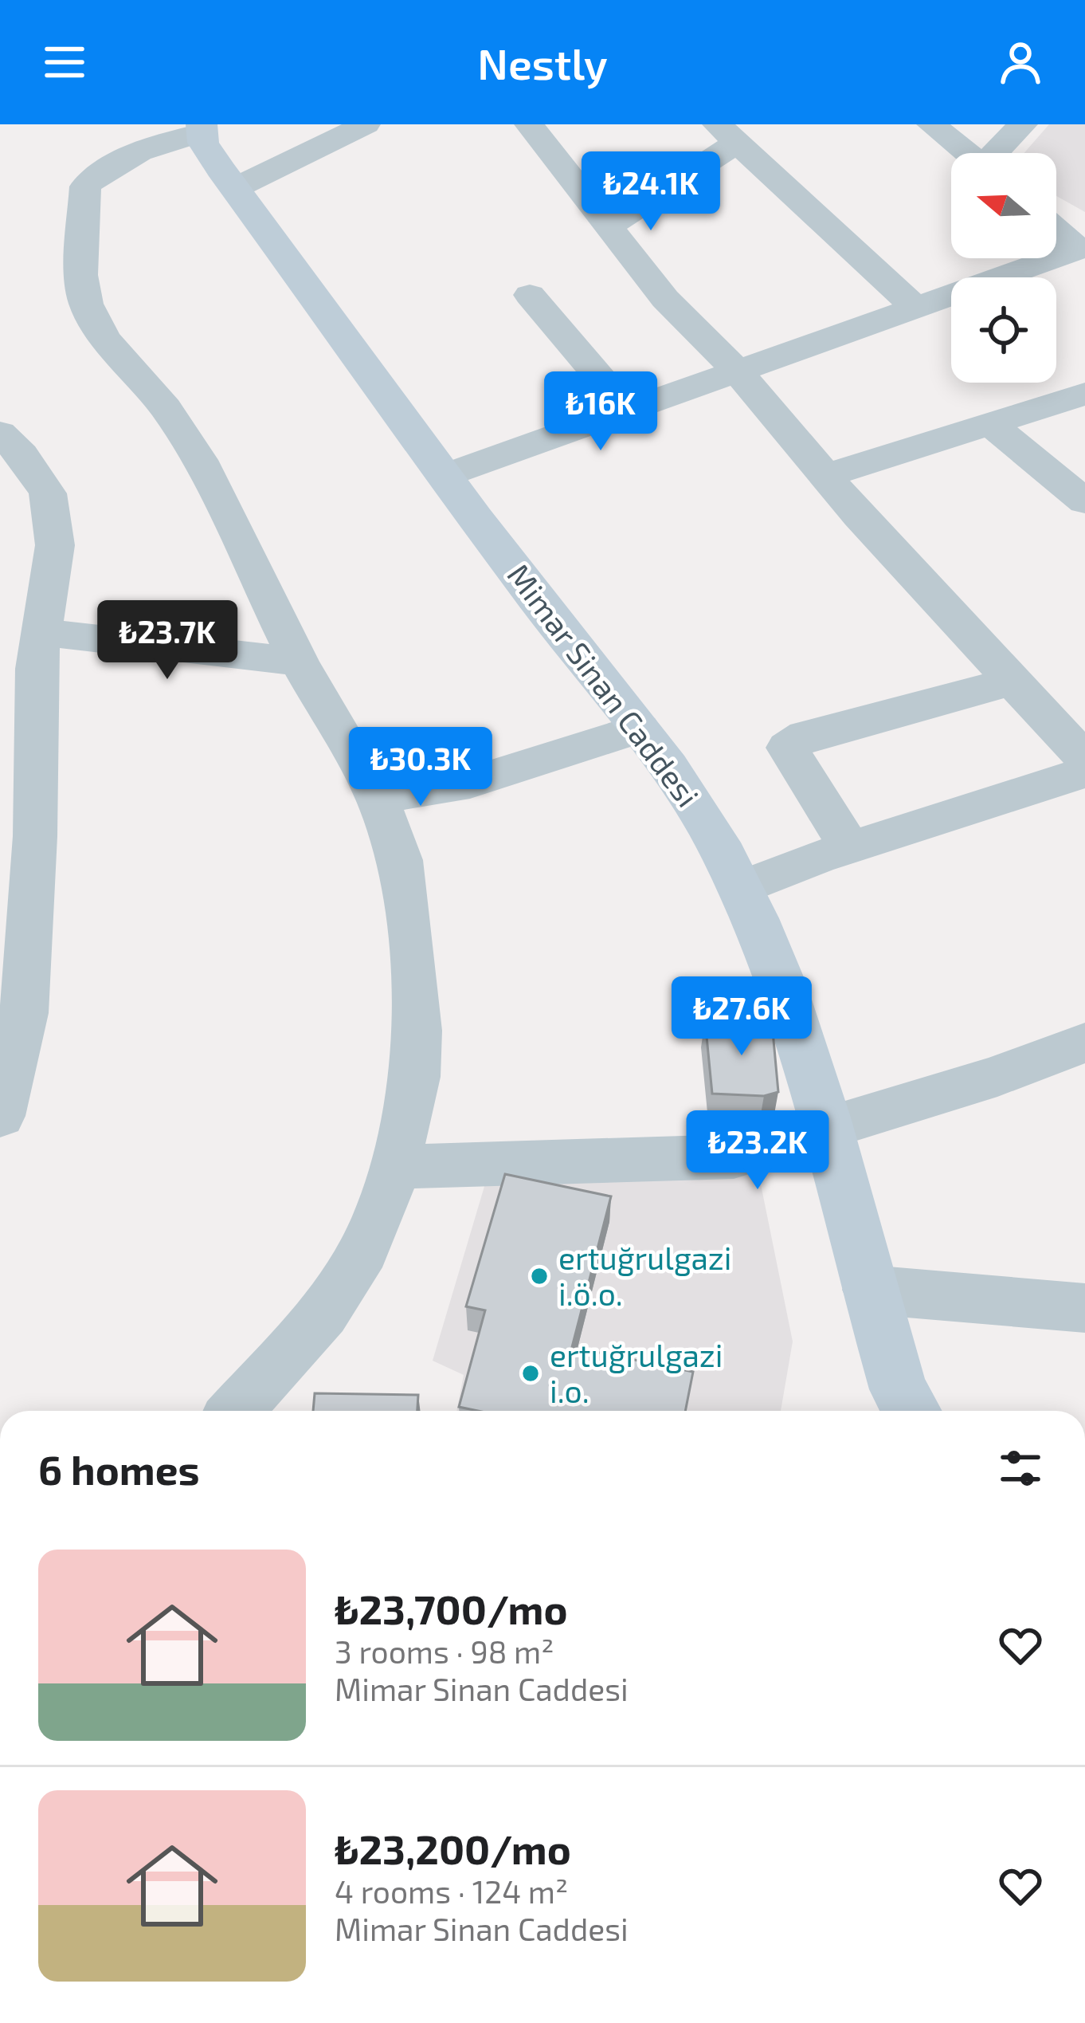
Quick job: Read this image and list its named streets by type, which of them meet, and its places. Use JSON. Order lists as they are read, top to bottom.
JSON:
{
  "streets": {
    "street": ["Mimar Sinan Caddesi"]
  },
  "places": ["ertuğrulgazi i.ö.o.", "ertuğrulgazi i.o."],
  "north": "left",
  "page": {
    "header": "Nestly",
    "price": [
      "₺24.1K",
      "₺16K",
      "₺23.7K",
      "₺30.3K",
      "₺27.6K",
      "₺23.2K"
    ],
    "heading": "6 homes",
    "list": [
      {
        "name": "₺23,700/mo",
        "note": "3 rooms · 98 m² · Mimar Sinan Caddesi"
      },
      {
        "name": "₺23,200/mo",
        "note": "4 rooms · 124 m² · Mimar Sinan Caddesi"
      }
    ]
  }
}
